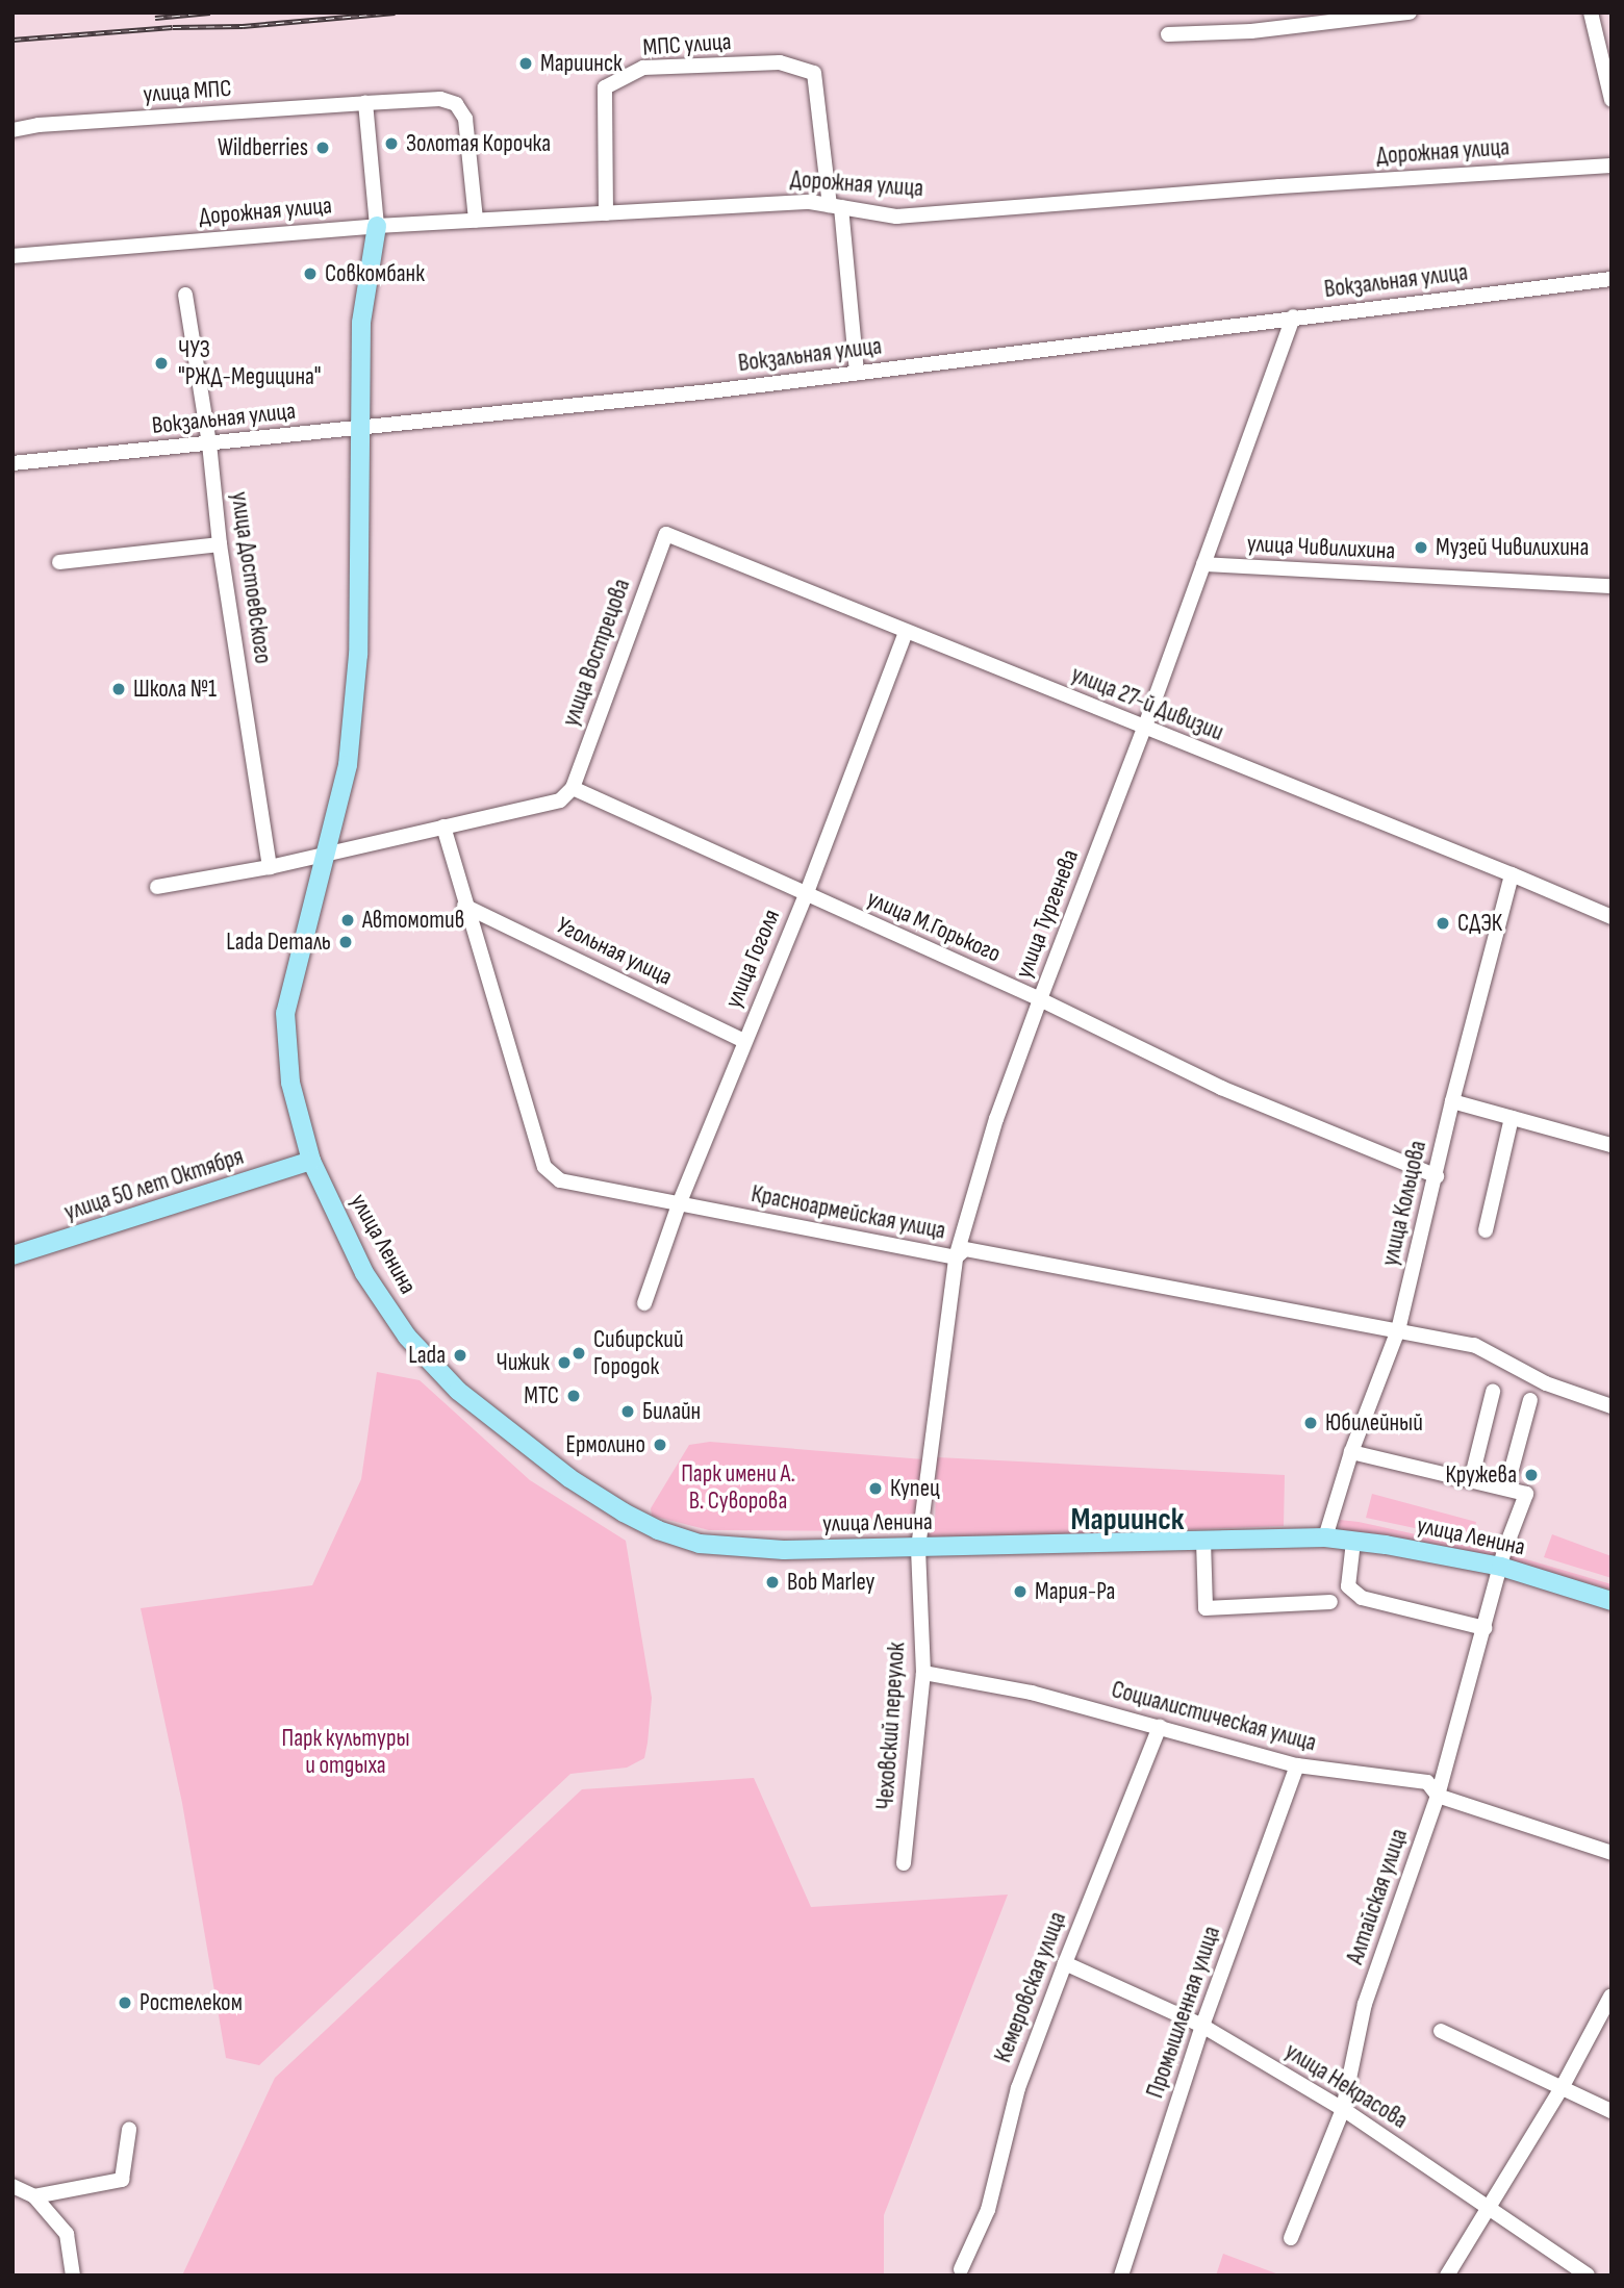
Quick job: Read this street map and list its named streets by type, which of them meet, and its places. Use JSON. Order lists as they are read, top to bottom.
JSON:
{
  "streets": {
    "main road": ["улица 50 лет Октября", "улица Ленина"],
    "street": [
      "МПС улица",
      "улица МПС",
      "Дорожная улица",
      "Вокзальная улица",
      "улица Чивилихина",
      "улица Достоевского",
      "улица Вострецова",
      "улица 27-й Дивизии",
      "улица Тургенева",
      "улица М.Горького",
      "Угольная улица",
      "улица Гоголя",
      "улица Кольцова",
      "Красноармейская улица",
      "Социалистическая улица",
      "Чеховский переулок",
      "Алтайская улица",
      "Кемеровская улица",
      "Промышленная улица",
      "улица Некрасова"
    ]
  },
  "crossings": [
    ["МПС улица", "Дорожная улица"],
    ["улица МПС", "Дорожная улица"],
    ["Дорожная улица", "улица Ленина"],
    ["Вокзальная улица", "улица Достоевского"],
    ["Вокзальная улица", "улица Тургенева"],
    ["Вокзальная улица", "улица Ленина"],
    ["улица Чивилихина", "улица Тургенева"],
    ["улица Вострецова", "улица 27-й Дивизии"],
    ["улица Вострецова", "улица М.Горького"],
    ["улица 27-й Дивизии", "улица Тургенева"],
    ["улица 27-й Дивизии", "улица Гоголя"],
    ["улица 27-й Дивизии", "улица Кольцова"],
    ["улица Тургенева", "улица М.Горького"],
    ["улица Тургенева", "Красноармейская улица"],
    ["улица Тургенева", "улица Ленина"],
    ["улица Тургенева", "Чеховский переулок"],
    ["улица М.Горького", "улица Гоголя"],
    ["улица М.Горького", "улица Кольцова"],
    ["Угольная улица", "улица Гоголя"],
    ["Угольная улица", "Красноармейская улица"],
    ["улица Гоголя", "Красноармейская улица"],
    ["улица 50 лет Октября", "улица Ленина"],
    ["улица Кольцова", "Красноармейская улица"],
    ["улица Кольцова", "улица Ленина"],
    ["улица Ленина", "Чеховский переулок"],
    ["улица Ленина", "Алтайская улица"],
    ["Социалистическая улица", "Чеховский переулок"],
    ["Социалистическая улица", "Алтайская улица"],
    ["Социалистическая улица", "Кемеровская улица"],
    ["Социалистическая улица", "Промышленная улица"],
    ["Алтайская улица", "улица Некрасова"],
    ["Кемеровская улица", "улица Некрасова"],
    ["Промышленная улица", "улица Некрасова"]
  ],
  "districts": ["Мариинск"],
  "parks": ["Парк имени А. В. Суворова", "Парк культуры и отдыха"],
  "places": [
    "Мариинск",
    "Золотая Корочка",
    "Wildberries",
    "Совкомбанк",
    "ЧУЗ \"РЖД-Медицина\"",
    "Музей Чивилихина",
    "Школа №1",
    "Автомотив",
    "СДЭК",
    "Lada Dеталь",
    "Сибирский Городок",
    "Lada",
    "Чижик",
    "МТС",
    "Билайн",
    "Юбилейный",
    "Ермолино",
    "Кружева",
    "Купец",
    "Bob Marley",
    "Мария-Ра",
    "Ростелеком"
  ]
}
